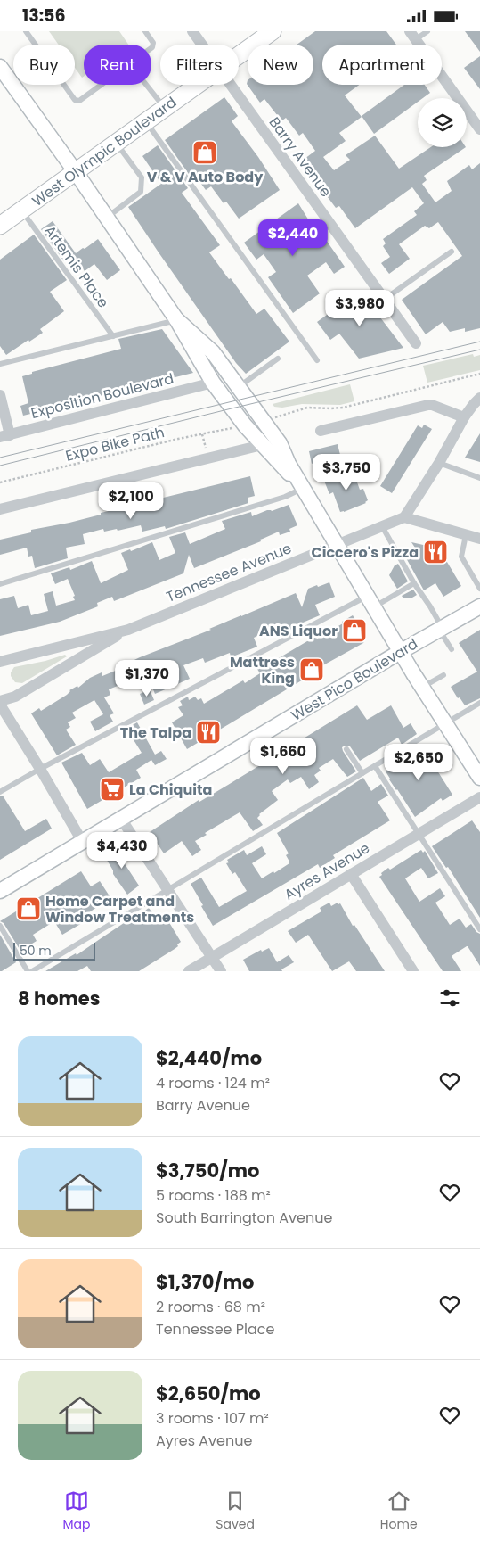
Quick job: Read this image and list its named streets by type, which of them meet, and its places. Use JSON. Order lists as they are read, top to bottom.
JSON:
{
  "streets": {
    "main road": ["West Olympic Boulevard"],
    "street": [
      "Barry Avenue",
      "Exposition Boulevard",
      "Tennessee Avenue",
      "West Pico Boulevard",
      "Ayres Avenue"
    ],
    "lane": ["Artemis Place"],
    "path": ["Expo Bike Path"]
  },
  "crossings": [
    ["West Olympic Boulevard", "Artemis Place"]
  ],
  "places": {
    "shop": [
      "V & V Auto Body",
      "ANS Liquor",
      "Mattress King",
      "Home Carpet and Window Treatments"
    ],
    "restaurant": ["Ciccero's Pizza", "The Talpa"],
    "supermarket": ["La Chiquita"]
  },
  "scale_bar": "50 m",
  "page": {
    "status": "13:56",
    "chip": [
      "Buy",
      "Rent",
      "Filters",
      "New",
      "Apartment"
    ],
    "price": [
      "$2,440",
      "$3,980",
      "$3,750",
      "$2,100",
      "$1,370",
      "$1,660",
      "$2,650",
      "$4,430"
    ],
    "scale": "50 m",
    "heading": "8 homes",
    "list": [
      {
        "name": "$2,440/mo",
        "note": "4 rooms · 124 m² · Barry Avenue"
      },
      {
        "name": "$3,750/mo",
        "note": "5 rooms · 188 m² · South Barrington Avenue"
      },
      {
        "name": "$1,370/mo",
        "note": "2 rooms · 68 m² · Tennessee Place"
      },
      {
        "name": "$2,650/mo",
        "note": "3 rooms · 107 m² · Ayres Avenue"
      }
    ],
    "tabs": ["Map", "Saved", "Home"]
  }
}
